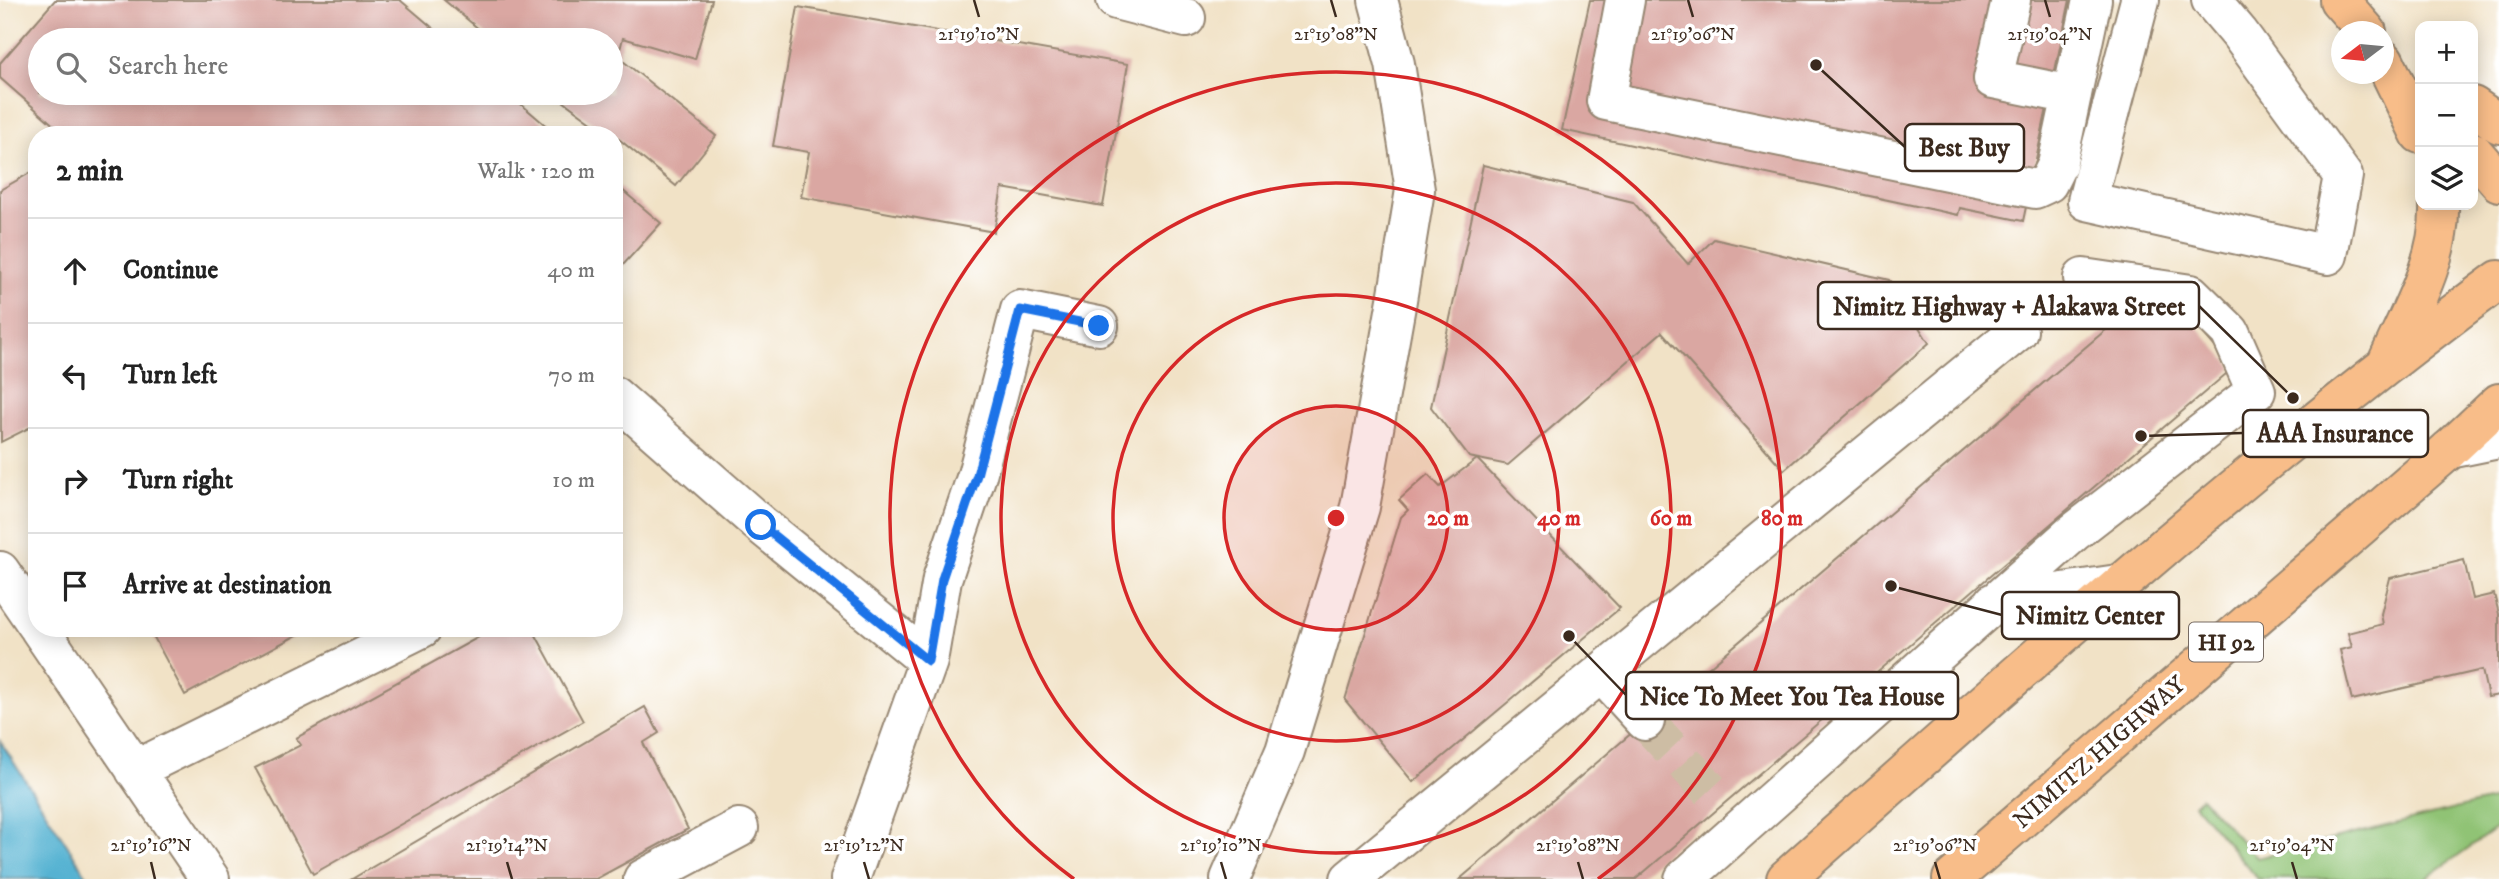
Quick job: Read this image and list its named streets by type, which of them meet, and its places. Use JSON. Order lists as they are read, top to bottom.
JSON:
{
  "streets": {
    "main road": ["HI 92", "NIMITZ HIGHWAY"]
  },
  "places": [
    "Best Buy",
    "Nimitz Highway + Alakawa Street",
    "AAA Insurance",
    "Nimitz Center",
    "Nice To Meet You Tea House"
  ],
  "north": "left",
  "page": {
    "map_buttons": ["+", "−"],
    "search": "Search here",
    "heading": ["2 min", "Walk · 120 m"],
    "list": [
      ["Continue", "40 m"],
      ["Turn left", "70 m"],
      ["Turn right", "10 m"],
      "Arrive at destination"
    ]
  },
  "coordinates": [
    "21°19'10\"N",
    "21°19'08\"N",
    "21°19'06\"N",
    "21°19'04\"N",
    "21°19'16\"N",
    "21°19'14\"N",
    "21°19'12\"N"
  ],
  "rings": [
    "20 m",
    "40 m",
    "60 m",
    "80 m"
  ]
}
